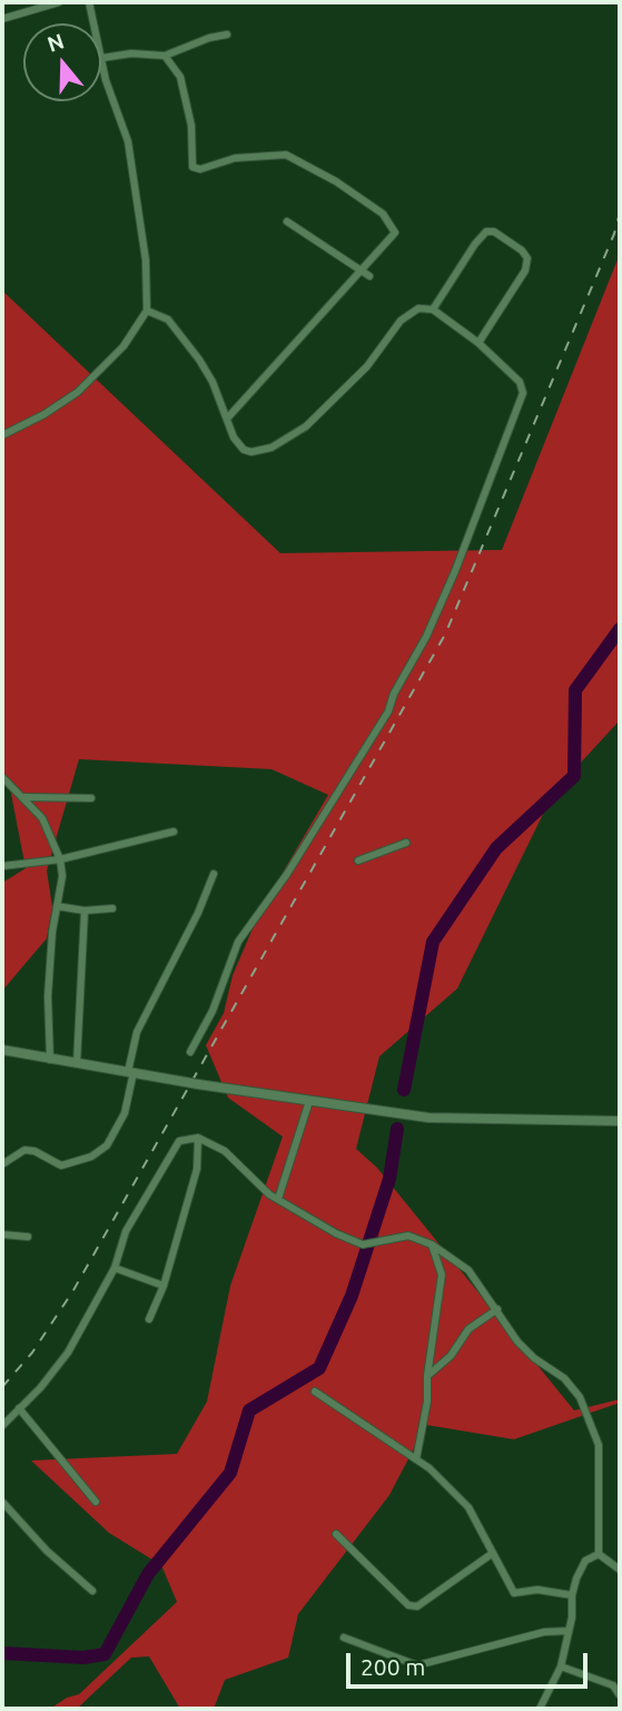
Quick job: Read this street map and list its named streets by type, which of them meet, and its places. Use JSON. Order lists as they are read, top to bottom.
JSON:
{
  "scale_bar": "200 m",
  "north": "top"
}
